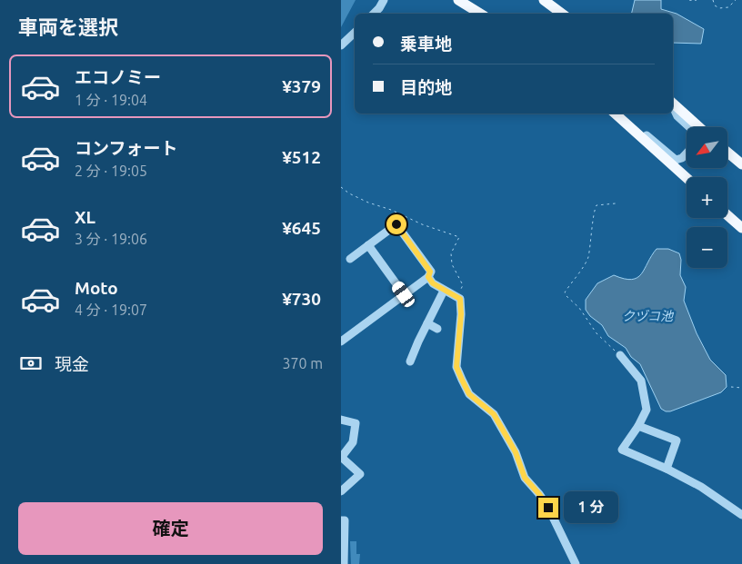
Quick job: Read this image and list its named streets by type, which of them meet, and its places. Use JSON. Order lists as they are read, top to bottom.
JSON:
{
  "water": ["クヅコ池"],
  "north": "bottom left",
  "page": {
    "heading": "車両を選択",
    "banner": ["乗車地", "目的地"],
    "list": [
      {
        "name": "エコノミー",
        "note": "1 分 · 19:04",
        "value": "¥379"
      },
      {
        "name": "コンフォート",
        "note": "2 分 · 19:05",
        "value": "¥512"
      },
      {
        "name": "XL",
        "note": "3 分 · 19:06",
        "value": "¥645"
      },
      {
        "name": "Moto",
        "note": "4 分 · 19:07",
        "value": "¥730"
      }
    ],
    "map_buttons": ["+", "−"],
    "pay": ["現金", "370 m"],
    "bubble": "1 分",
    "buttons": "確定"
  }
}
